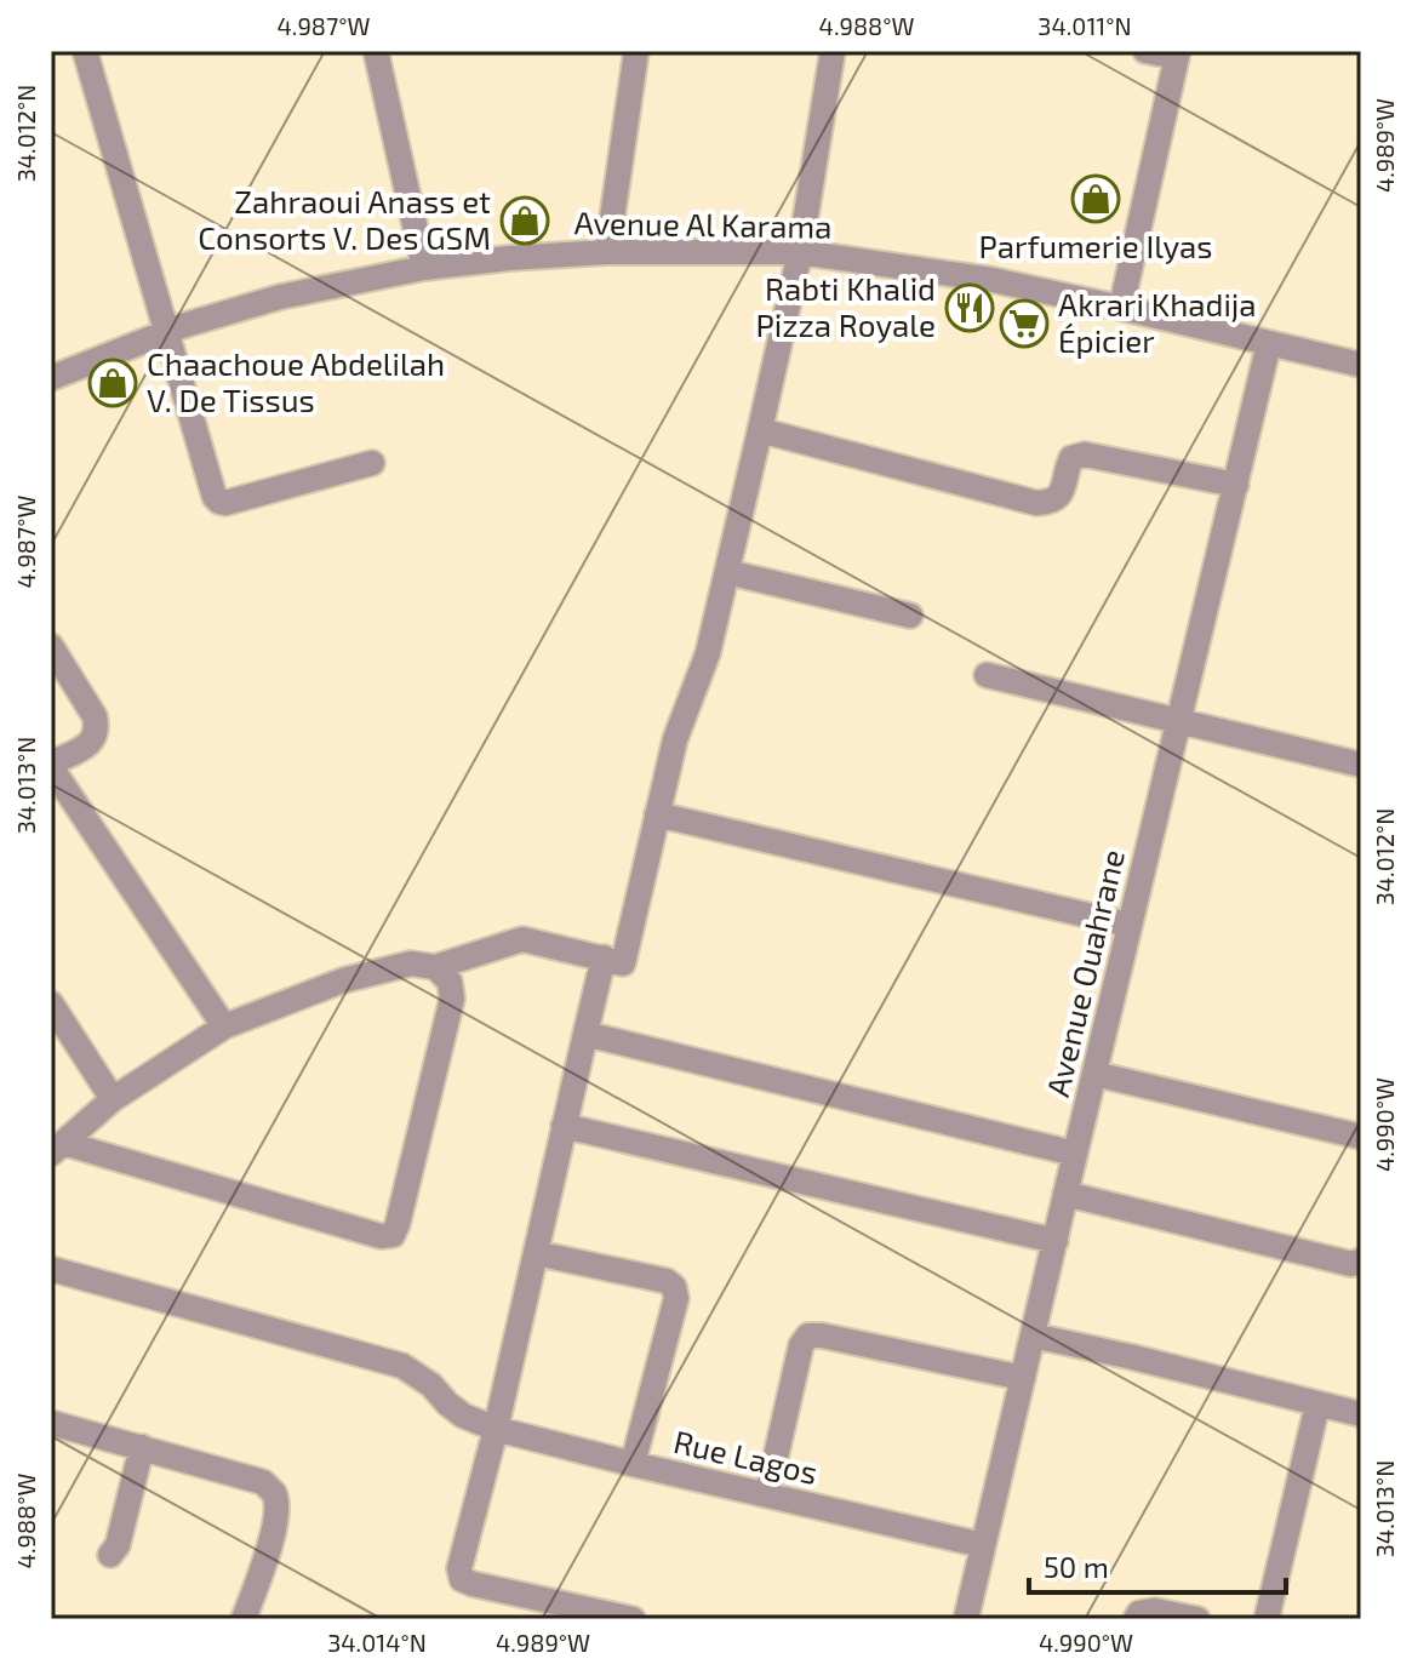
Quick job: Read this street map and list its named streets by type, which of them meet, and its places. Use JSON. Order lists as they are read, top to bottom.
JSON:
{
  "streets": {
    "street": ["Avenue Al Karama", "Avenue Ouahrane", "Rue Lagos"]
  },
  "crossings": [
    ["Avenue Al Karama", "Avenue Ouahrane"],
    ["Avenue Ouahrane", "Rue Lagos"]
  ],
  "places": {
    "shop": ["Parfumerie Ilyas", "Zahraoui Anass et Consorts V. Des GSM", "Chaachoue Abdelilah V. De Tissus"],
    "restaurant": ["Rabti Khalid Pizza Royale"],
    "supermarket": ["Akrari Khadija Épicier"]
  },
  "scale_bar": "50 m",
  "coordinates": [
    "4.987°W",
    "4.988°W",
    "34.011°N",
    "34.012°N",
    "4.989°W",
    "34.013°N",
    "4.990°W",
    "34.014°N"
  ]
}
